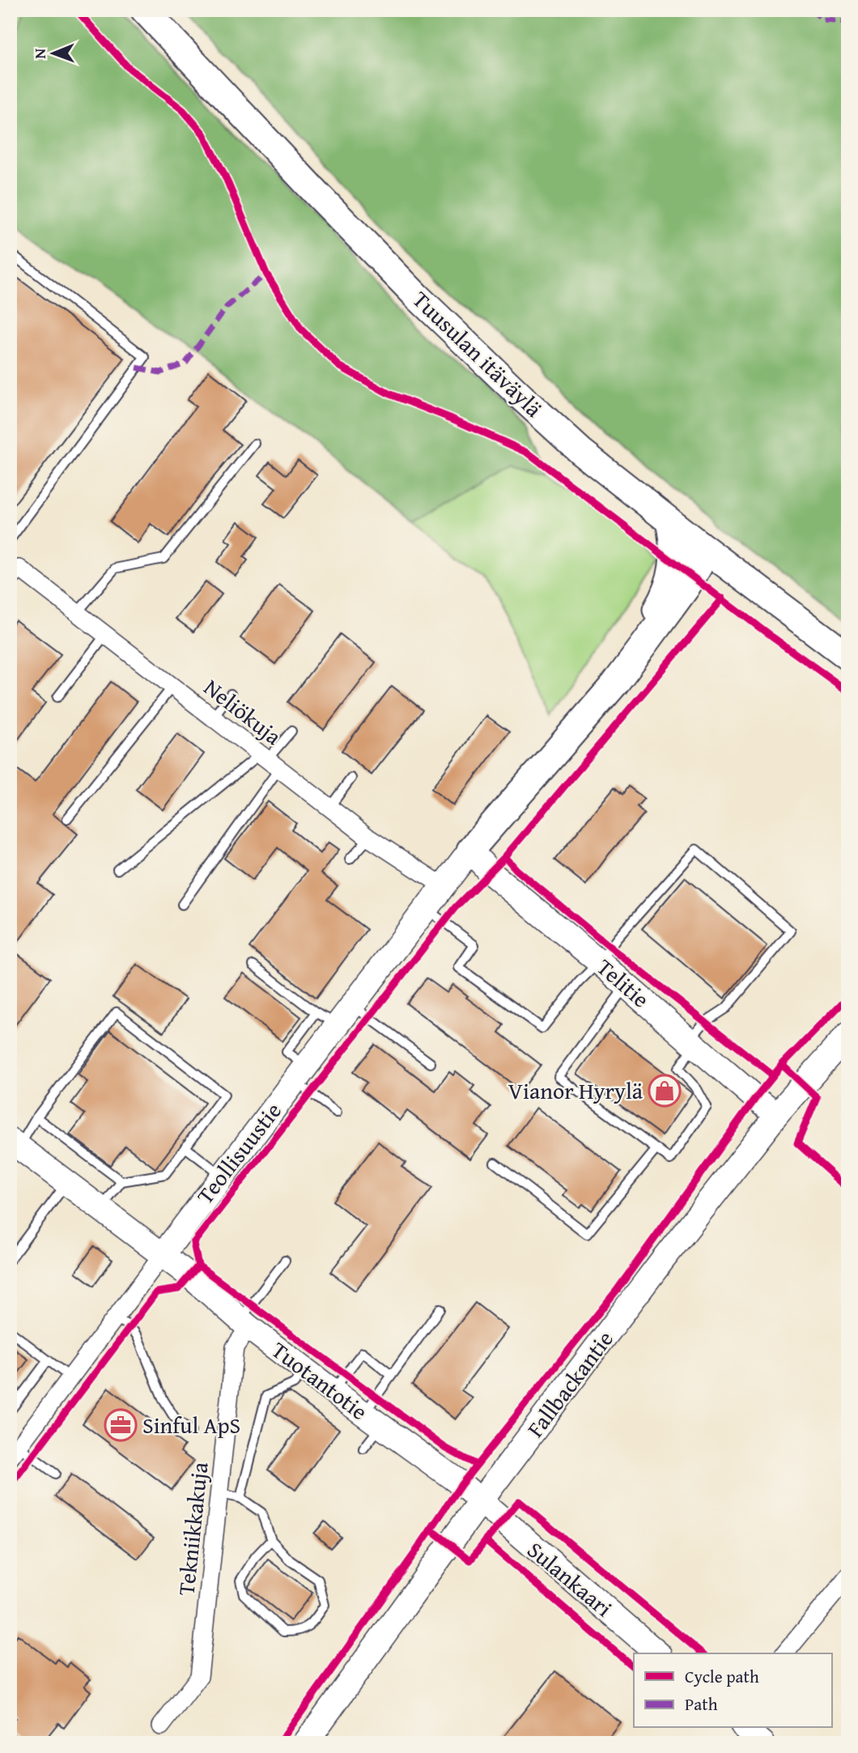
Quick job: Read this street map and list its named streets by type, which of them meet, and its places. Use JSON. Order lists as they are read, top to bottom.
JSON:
{
  "streets": {
    "main road": ["Tuusulan itäväylä"],
    "street": [
      "Neliökuja",
      "Telitie",
      "Teollisuustie",
      "Tuotantotie",
      "Fallbackantie",
      "Tekniikkakuja",
      "Sulankaari"
    ]
  },
  "crossings": [
    ["Neliökuja", "Teollisuustie"],
    ["Telitie", "Teollisuustie"],
    ["Telitie", "Fallbackantie"],
    ["Teollisuustie", "Tuotantotie"],
    ["Tuotantotie", "Fallbackantie"],
    ["Tuotantotie", "Tekniikkakuja"],
    ["Tuotantotie", "Sulankaari"],
    ["Fallbackantie", "Sulankaari"]
  ],
  "places": {
    "shop": ["Vianor Hyrylä"],
    "office": ["Sinful ApS"]
  },
  "legend": ["Cycle path", "Path"],
  "north": "left"
}
